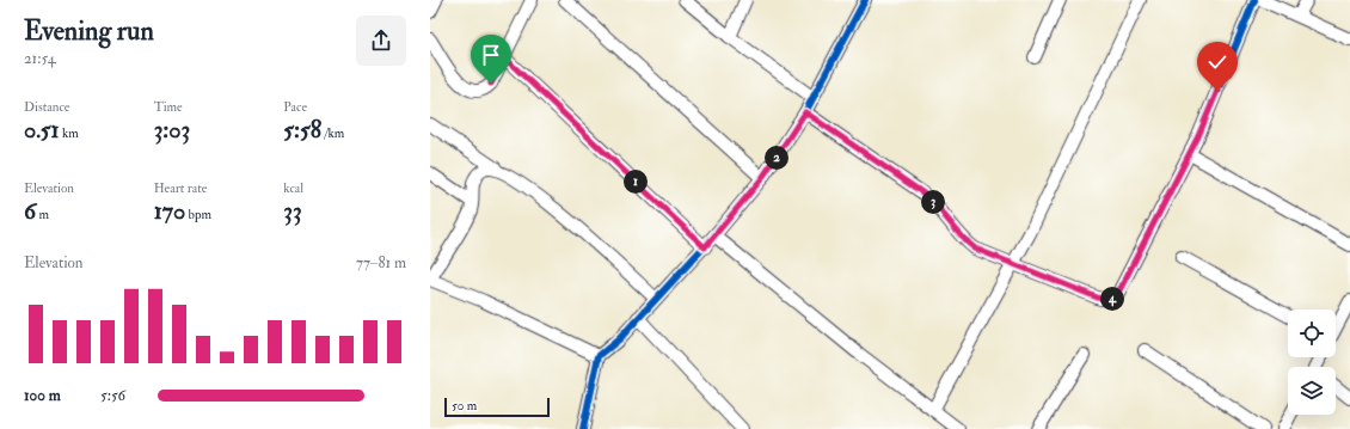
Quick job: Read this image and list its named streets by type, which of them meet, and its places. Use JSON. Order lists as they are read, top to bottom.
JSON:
{
  "scale_bar": "50 m",
  "page": {
    "heading": ["Evening run", "21:54"],
    "stats": [
      ["Distance", "0.51 km"],
      ["Time", "3:03"],
      ["Pace", "5:58 /km"],
      ["Elevation", "6 m"],
      ["Heart rate", "170 bpm"],
      ["kcal", "33"]
    ],
    "pins": [
      "2",
      "1",
      "3",
      "4"
    ],
    "chart": ["Elevation", "77–81 m"],
    "list": [
      {
        "name": "100 m",
        "note": "5:56"
      }
    ],
    "scale": "50 m"
  }
}
